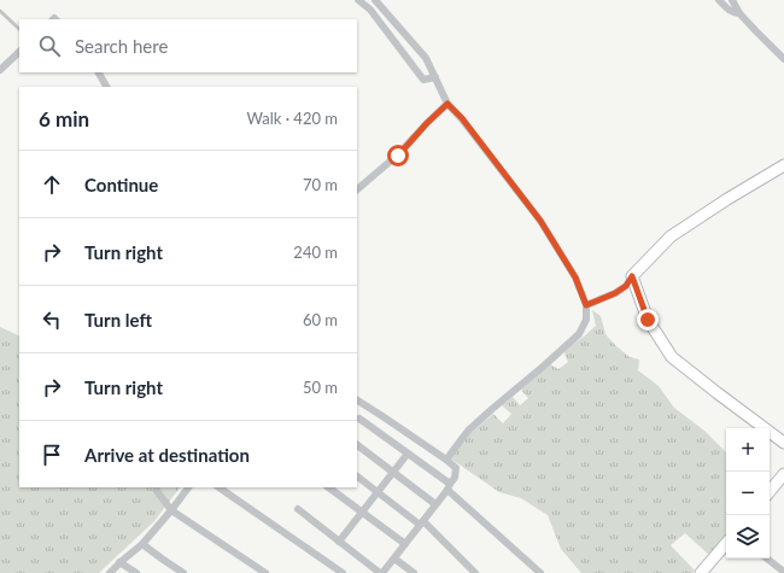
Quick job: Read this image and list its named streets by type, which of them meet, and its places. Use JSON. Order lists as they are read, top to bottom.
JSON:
{
  "page": {
    "search": "Search here",
    "heading": ["6 min", "Walk · 420 m"],
    "list": [
      ["Continue", "70 m"],
      ["Turn right", "240 m"],
      ["Turn left", "60 m"],
      ["Turn right", "50 m"],
      "Arrive at destination"
    ],
    "map_buttons": ["+", "−"]
  }
}
